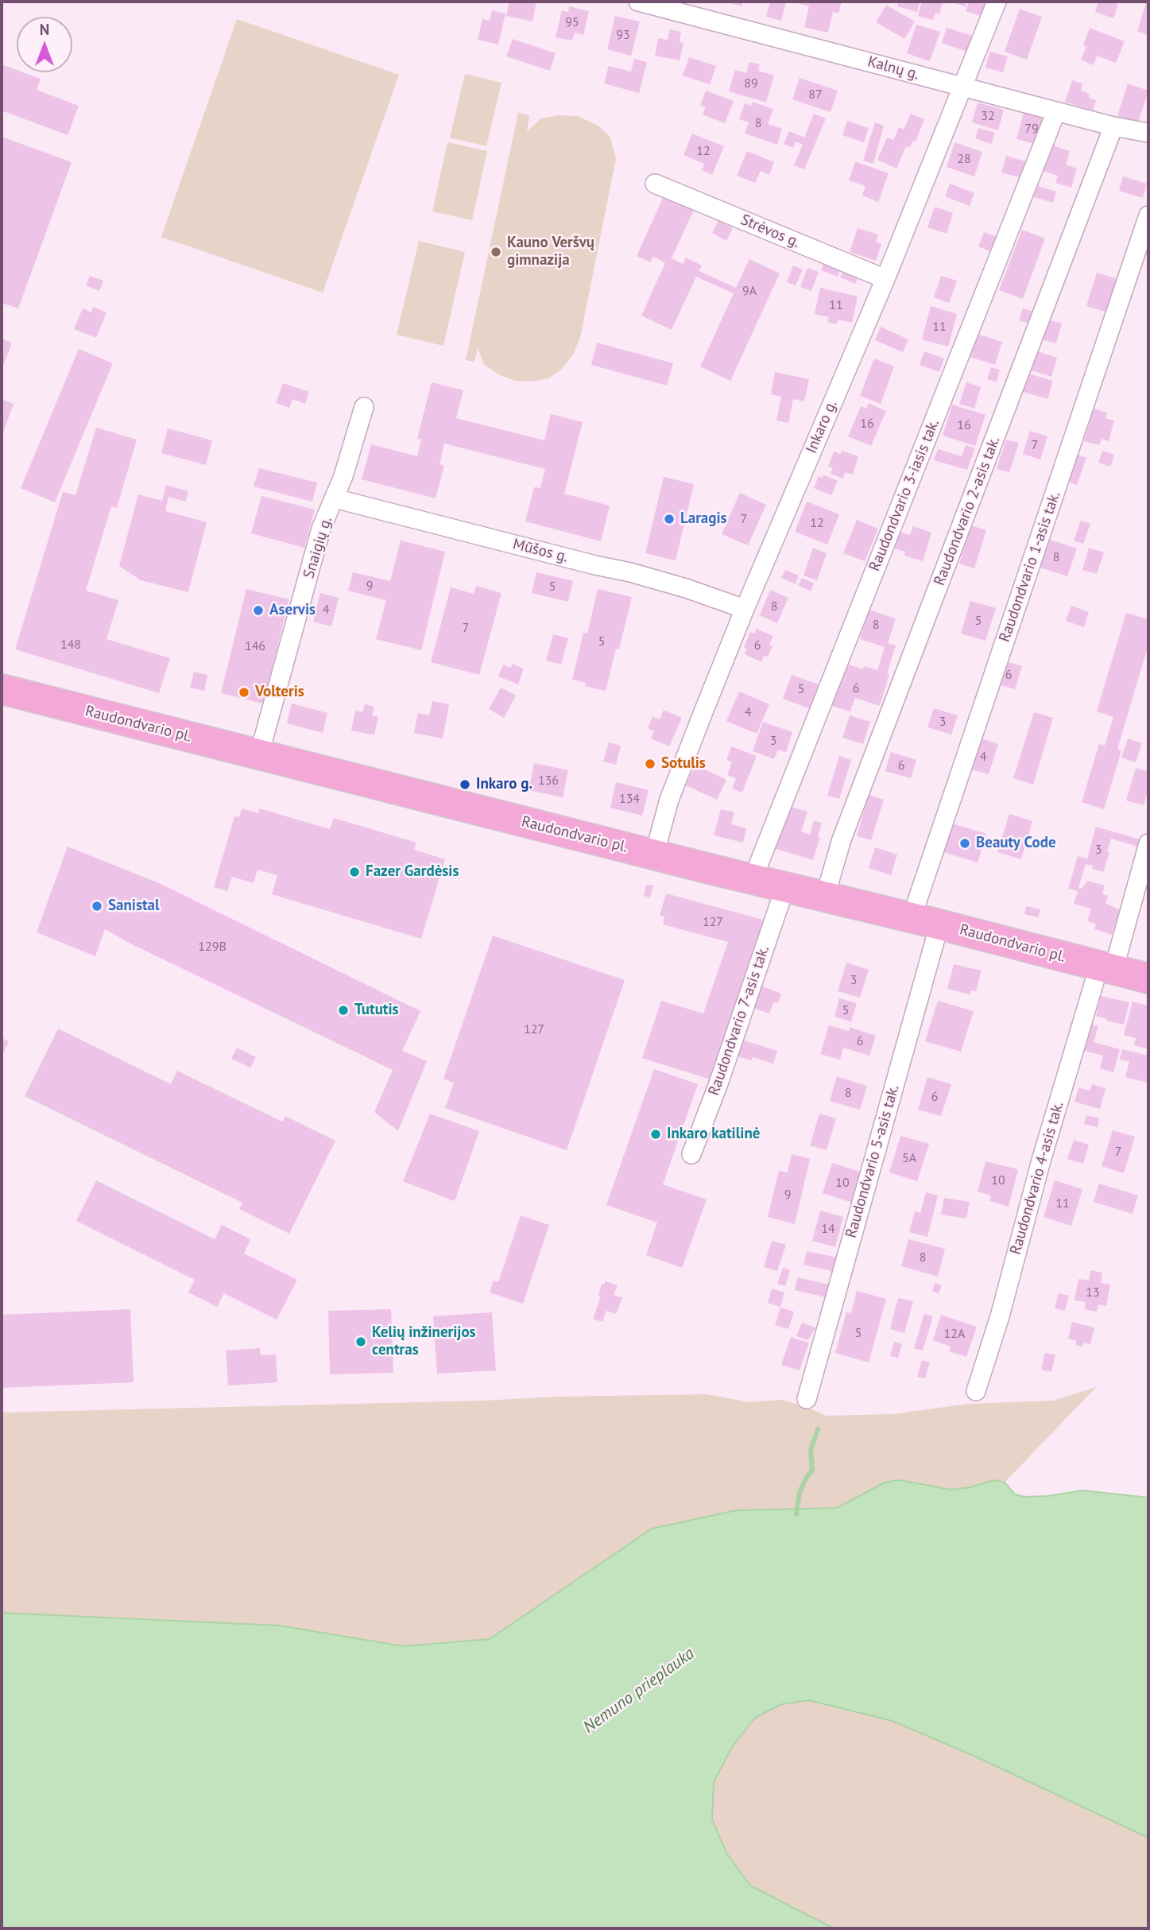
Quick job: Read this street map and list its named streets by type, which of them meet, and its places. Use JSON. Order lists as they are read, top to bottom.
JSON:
{
  "streets": {
    "main road": ["Raudondvario pl."],
    "street": [
      "Kalnų g.",
      "Strėvos g.",
      "Inkaro g.",
      "Raudondvario 3-iasis tak.",
      "Raudondvario 2-asis tak.",
      "Snaigių g.",
      "Mūšos g.",
      "Raudondvario 1-asis tak.",
      "Raudondvario 7-asis tak.",
      "Raudondvario 5-asis tak.",
      "Raudondvario 4-asis tak."
    ]
  },
  "crossings": [
    ["Kalnų g.", "Inkaro g."],
    ["Kalnų g.", "Raudondvario 3-iasis tak."],
    ["Kalnų g.", "Raudondvario 2-asis tak."],
    ["Strėvos g.", "Inkaro g."],
    ["Inkaro g.", "Mūšos g."],
    ["Inkaro g.", "Raudondvario pl."],
    ["Raudondvario 3-iasis tak.", "Raudondvario pl."],
    ["Raudondvario 2-asis tak.", "Raudondvario pl."],
    ["Snaigių g.", "Mūšos g."],
    ["Snaigių g.", "Raudondvario pl."],
    ["Raudondvario 1-asis tak.", "Raudondvario pl."],
    ["Raudondvario pl.", "Raudondvario 7-asis tak."],
    ["Raudondvario pl.", "Raudondvario 5-asis tak."],
    ["Raudondvario pl.", "Raudondvario 4-asis tak."]
  ],
  "water": ["Nemuno prieplauka"],
  "places": [
    "Kauno Veršvų gimnazija",
    "Laragis",
    "Aservis",
    "Volteris",
    "Sotulis",
    "Inkaro g.",
    "Beauty Code",
    "Fazer Gardėsis",
    "Sanistal",
    "Tututis",
    "Inkaro katilinė",
    "Kelių inžinerijos centras"
  ],
  "house_numbers": [
    "95",
    "93",
    "89",
    "87",
    "32",
    "8",
    "79",
    "12",
    "28",
    "9A",
    "11",
    "11",
    "16",
    "16",
    "7",
    "7",
    "12",
    "8",
    "9",
    "5",
    "8",
    "4",
    "5",
    "8",
    "7",
    "5",
    "148",
    "6",
    "146",
    "6",
    "6",
    "5",
    "4",
    "3",
    "3",
    "4",
    "6",
    "136",
    "134",
    "3",
    "127",
    "129B",
    "3",
    "5",
    "127",
    "6",
    "8",
    "6",
    "7",
    "5A",
    "10",
    "10",
    "9",
    "11",
    "14",
    "8",
    "13",
    "5",
    "12A"
  ],
  "north": "top"
}
